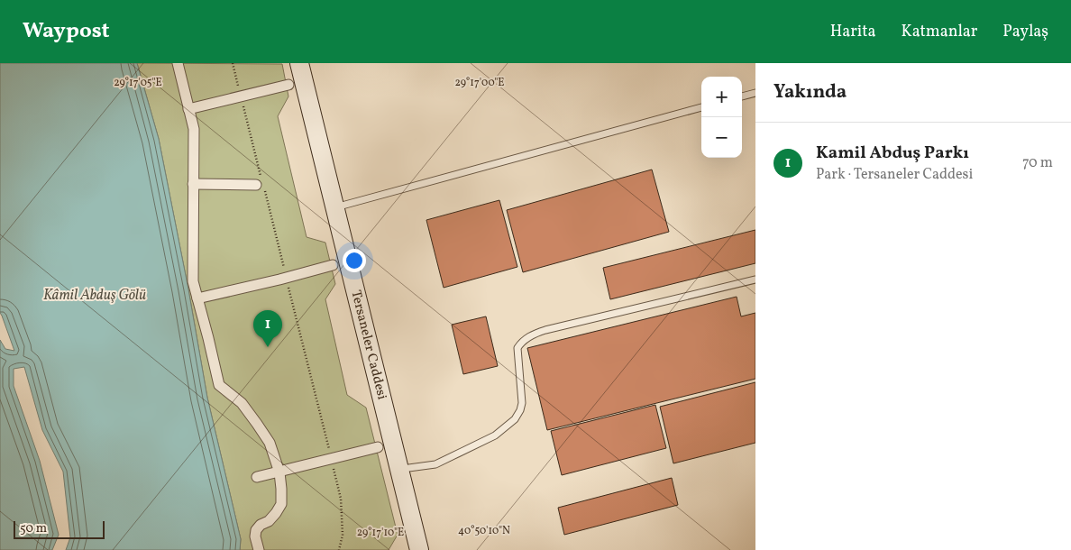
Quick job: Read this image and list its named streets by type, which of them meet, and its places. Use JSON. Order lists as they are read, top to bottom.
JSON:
{
  "streets": {
    "main road": ["Tersaneler Caddesi"]
  },
  "water": ["Kâmil Abduş Gölü"],
  "scale_bar": "50 m",
  "page": {
    "header": "Waypost",
    "nav": ["Harita", "Katmanlar", "Paylaş"],
    "heading": "Yakında",
    "map_buttons": ["+", "−"],
    "list": [
      {
        "mark": "1",
        "name": "Kamil Abduş Parkı",
        "note": "Park · Tersaneler Caddesi",
        "value": "70 m"
      }
    ],
    "pins": "1",
    "scale": "50 m"
  },
  "coordinates": [
    "29°17'05\"E",
    "29°17'00\"E",
    "40°50'10\"N",
    "29°17'10\"E"
  ]
}
